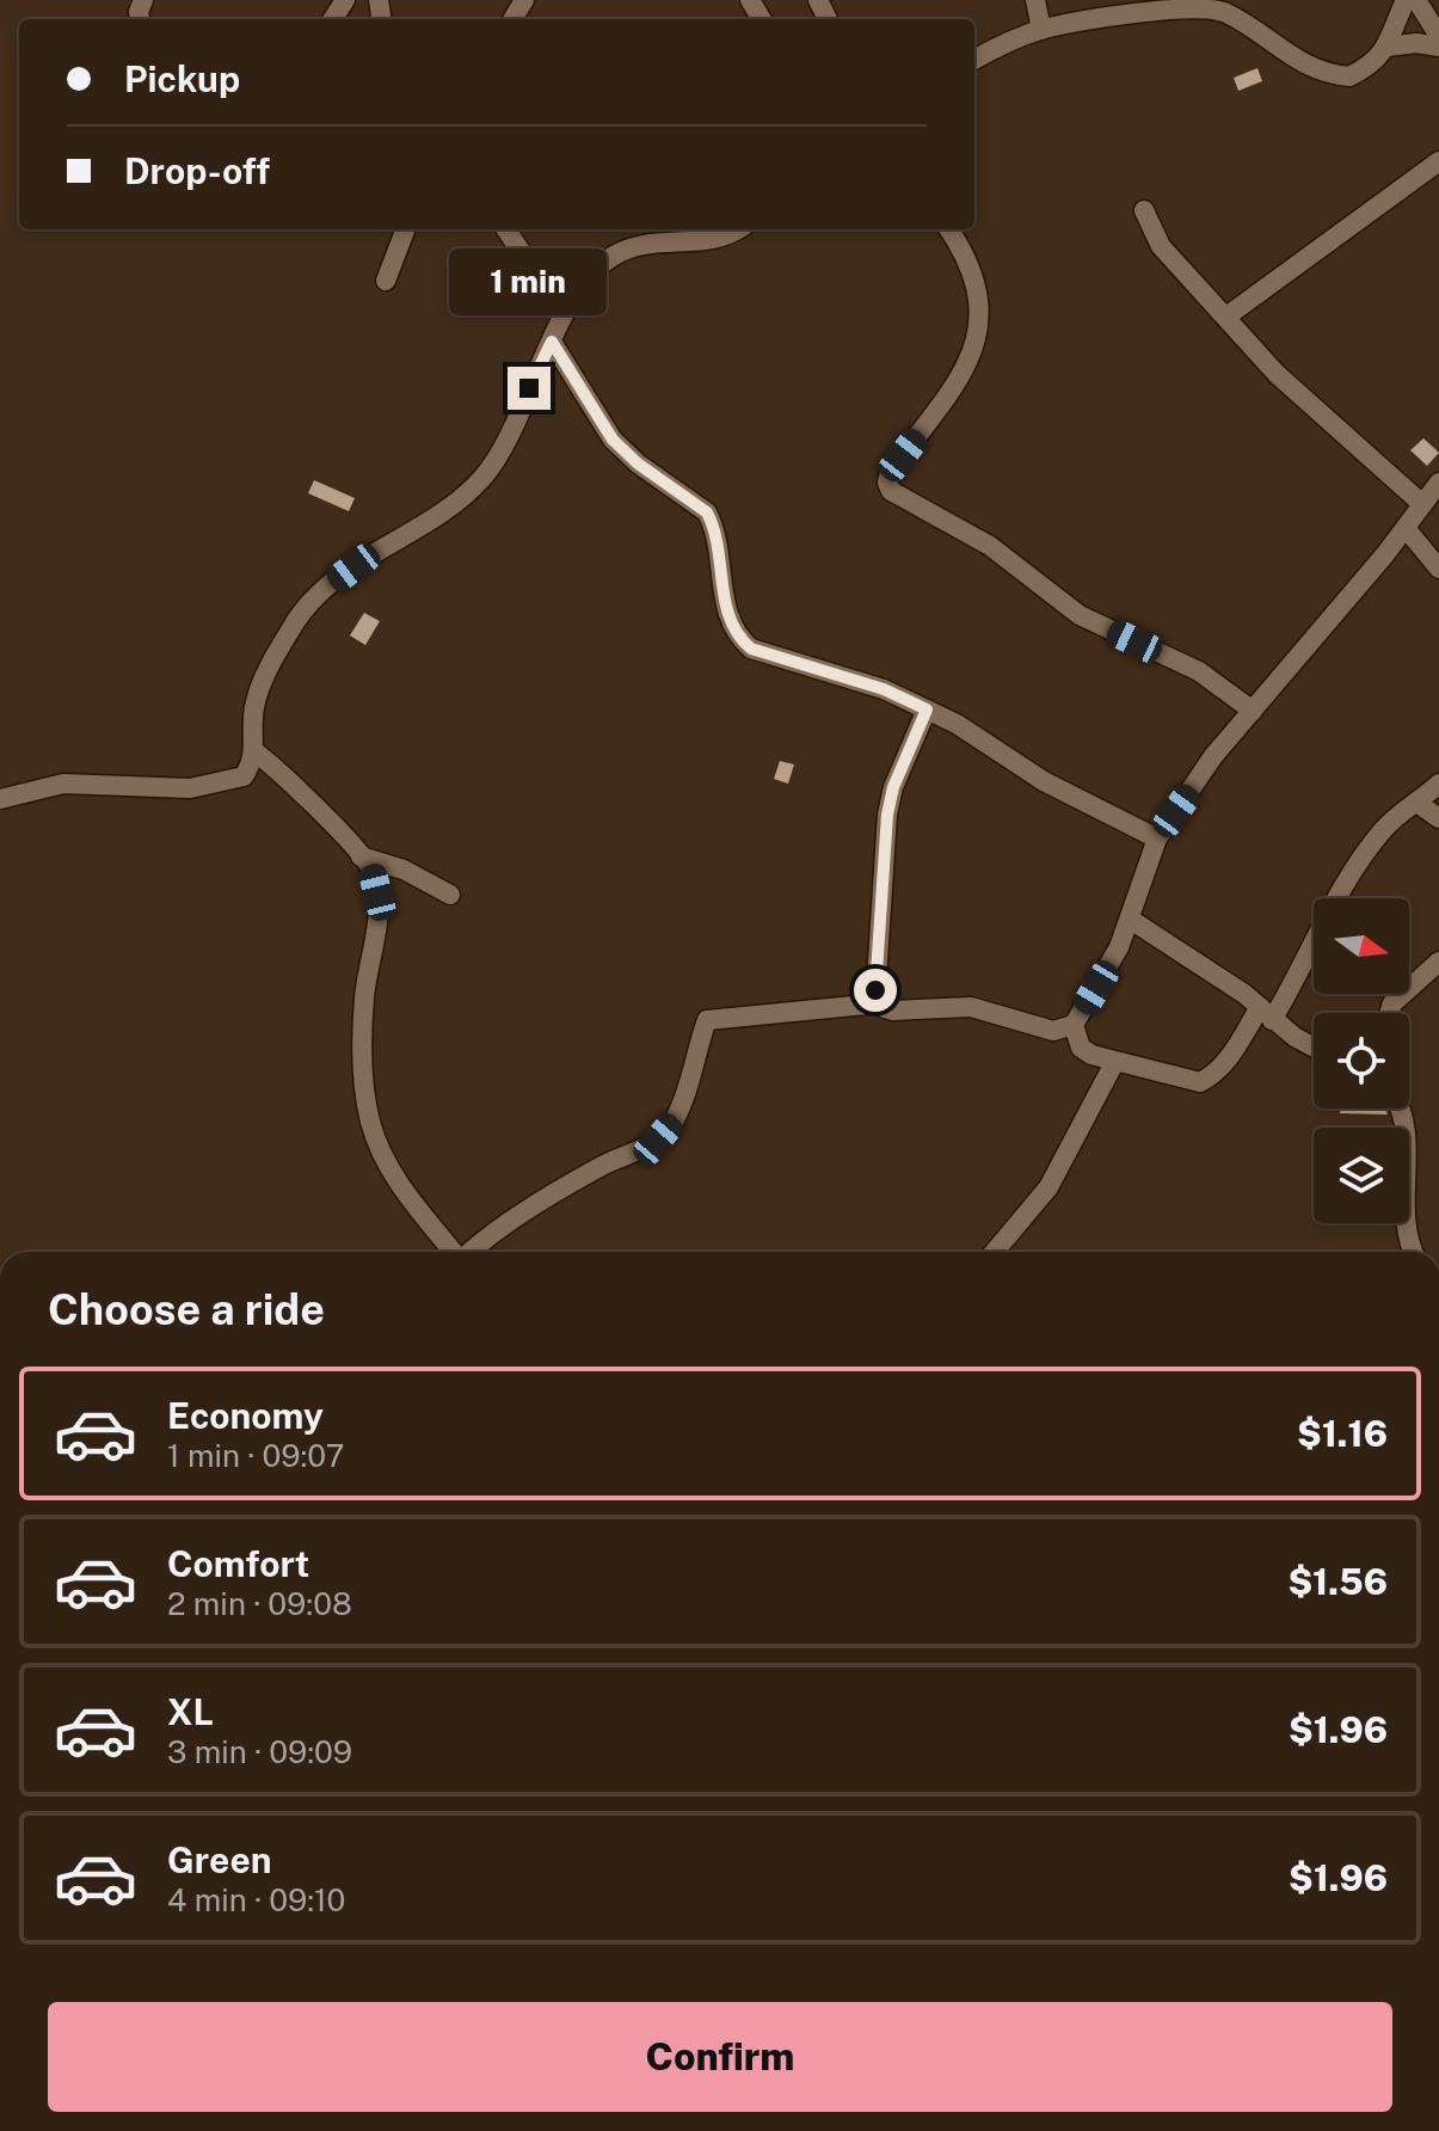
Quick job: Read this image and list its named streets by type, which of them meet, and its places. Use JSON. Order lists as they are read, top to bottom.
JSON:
{
  "north": "right",
  "page": {
    "banner": ["Pickup", "Drop-off"],
    "bubble": "1 min",
    "heading": "Choose a ride",
    "list": [
      {
        "name": "Economy",
        "note": "1 min · 09:07",
        "value": "$1.16"
      },
      {
        "name": "Comfort",
        "note": "2 min · 09:08",
        "value": "$1.56"
      },
      {
        "name": "XL",
        "note": "3 min · 09:09",
        "value": "$1.96"
      },
      {
        "name": "Green",
        "note": "4 min · 09:10",
        "value": "$1.96"
      }
    ],
    "buttons": "Confirm"
  }
}
